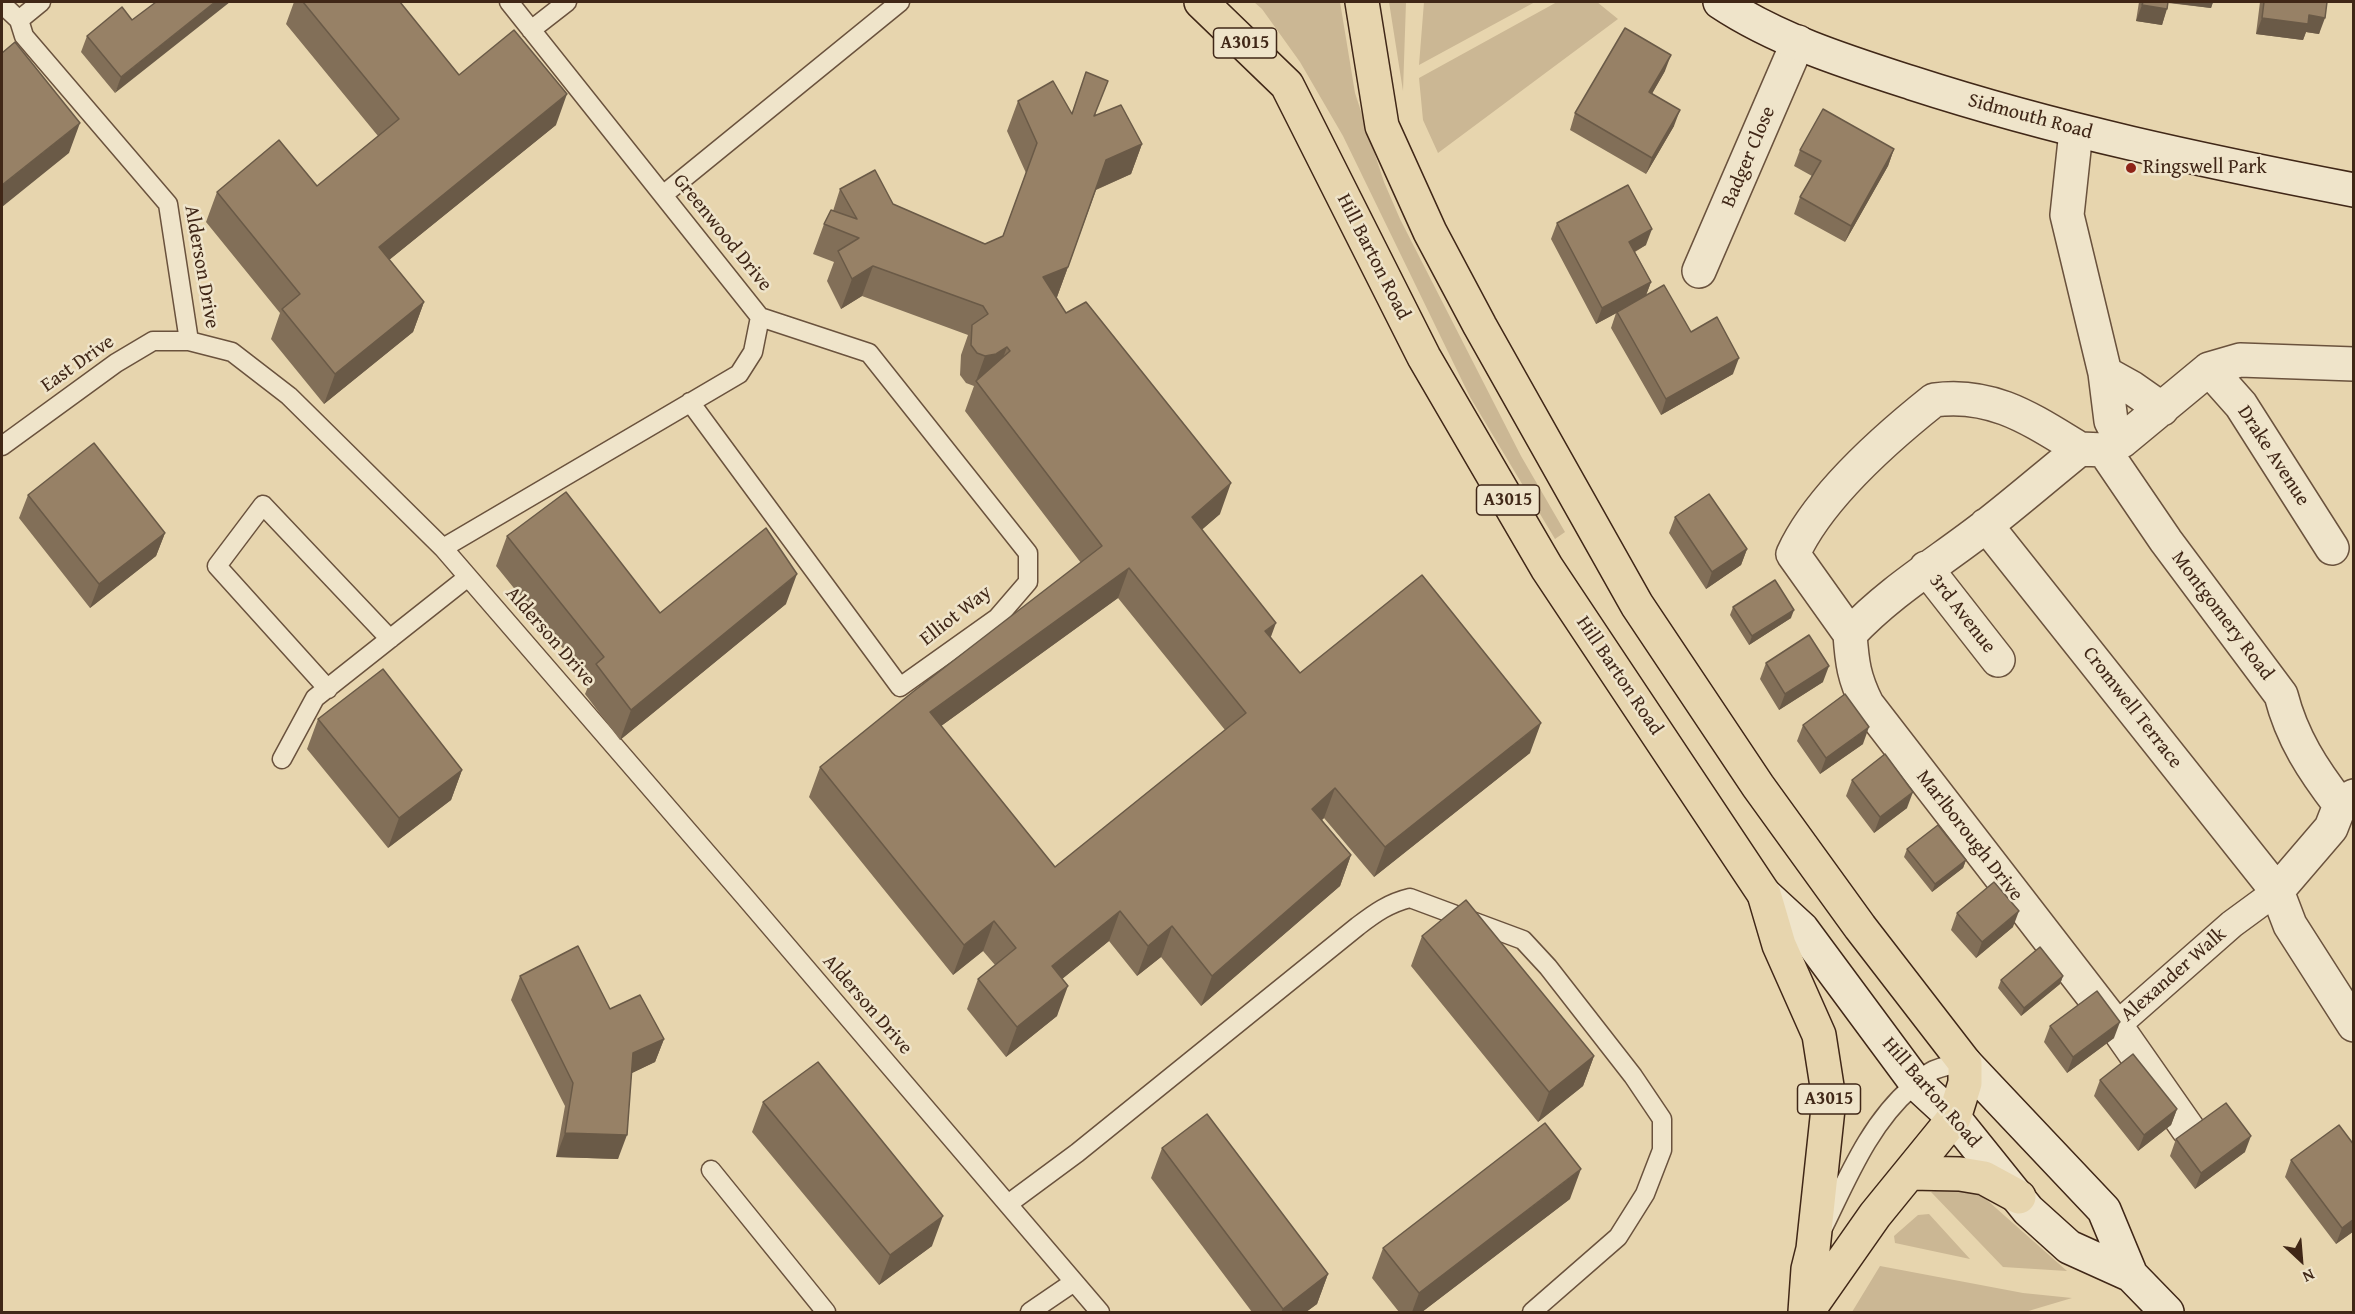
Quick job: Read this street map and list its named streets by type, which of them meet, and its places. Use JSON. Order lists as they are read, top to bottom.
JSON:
{
  "streets": {
    "main road": ["A3015", "Hill Barton Road"],
    "street": [
      "Sidmouth Road",
      "Badger Close",
      "Drake Avenue",
      "3rd Avenue",
      "Montgomery Road",
      "Cromwell Terrace",
      "Marlborough Drive",
      "Alexander Walk"
    ],
    "lane": [
      "Greenwood Drive",
      "Alderson Drive",
      "East Drive",
      "Elliot Way"
    ]
  },
  "crossings": [
    ["A3015", "Hill Barton Road"],
    ["Sidmouth Road", "Badger Close"],
    ["Greenwood Drive", "Alderson Drive"],
    ["Greenwood Drive", "Elliot Way"],
    ["Alderson Drive", "East Drive"],
    ["Montgomery Road", "Marlborough Drive"],
    ["Cromwell Terrace", "Alexander Walk"],
    ["Marlborough Drive", "Alexander Walk"]
  ],
  "places": ["Ringswell Park"],
  "north": "bottom right"
}
